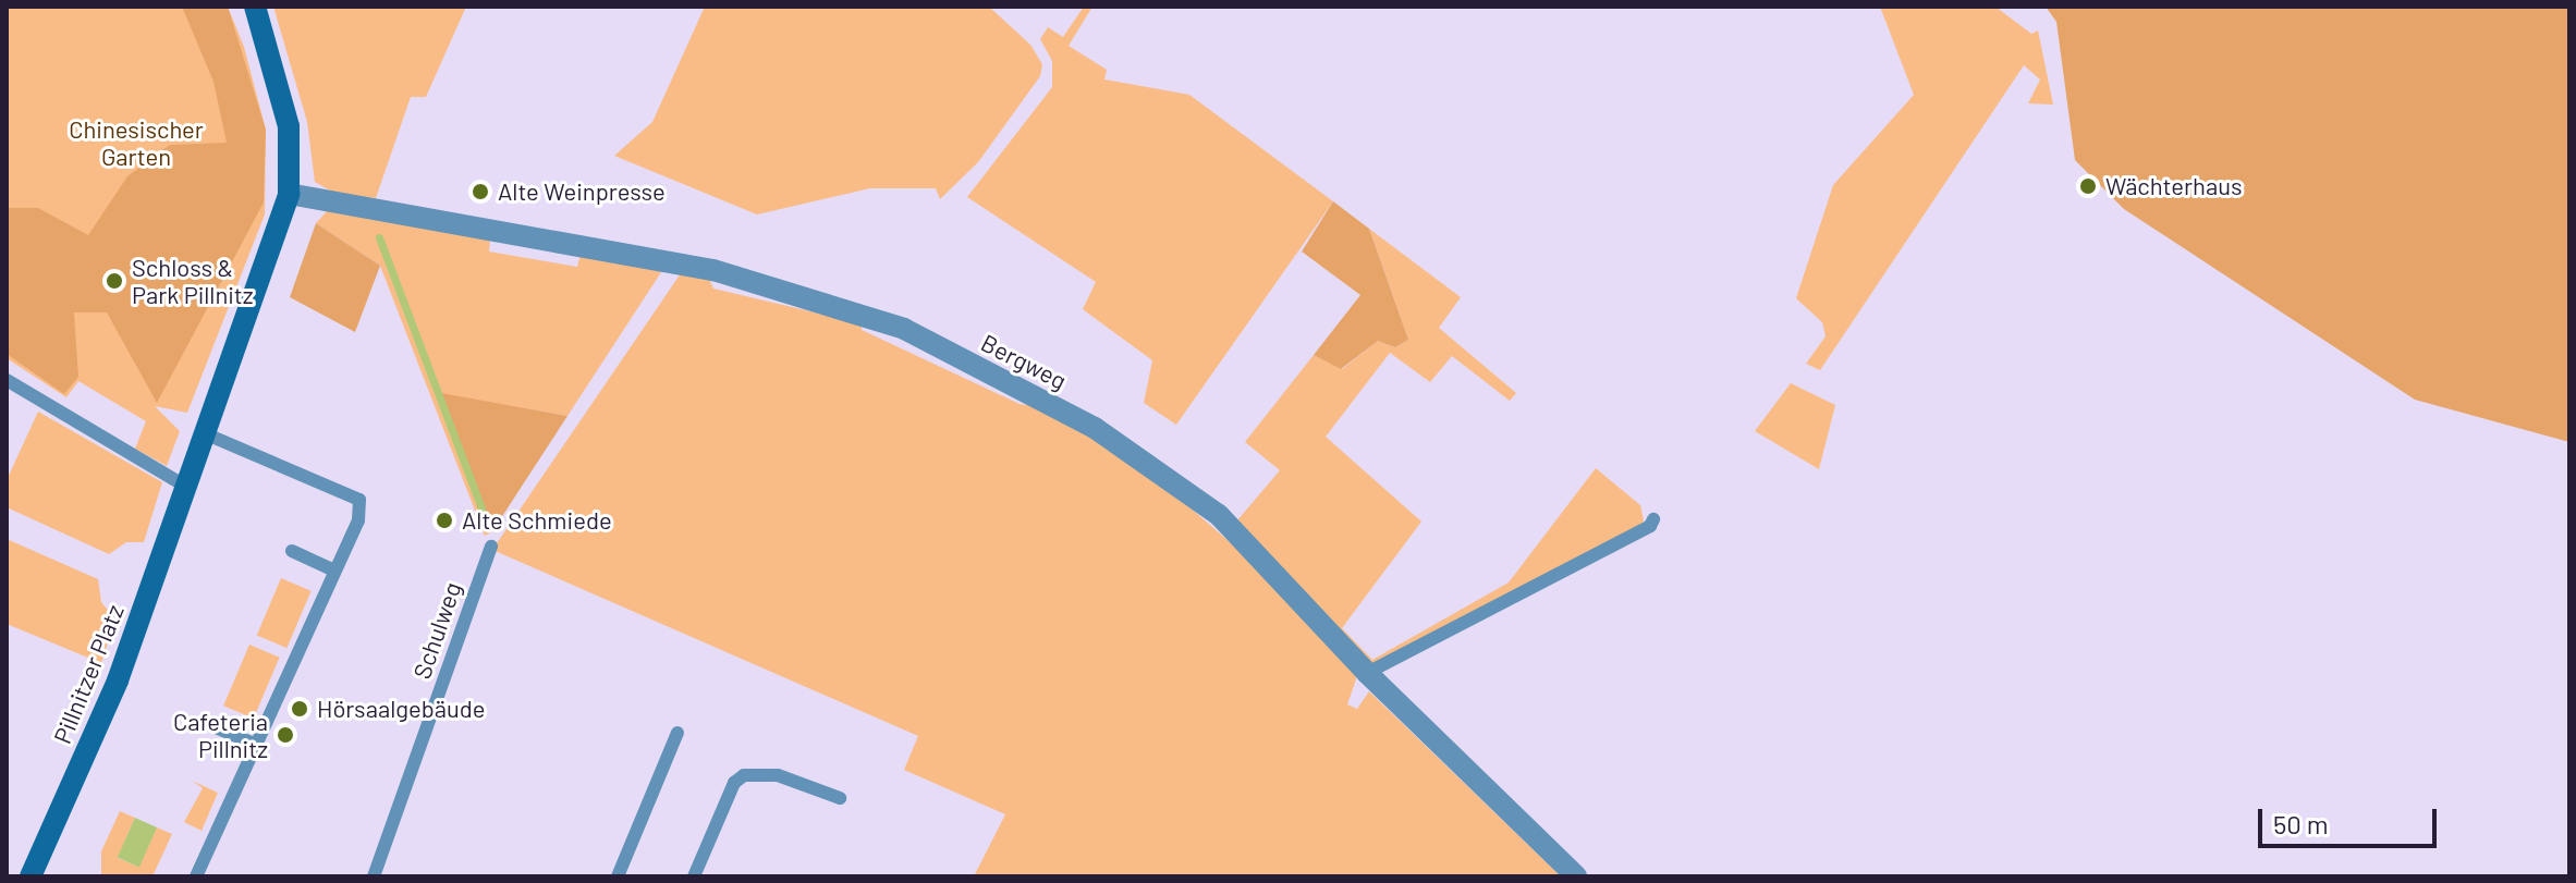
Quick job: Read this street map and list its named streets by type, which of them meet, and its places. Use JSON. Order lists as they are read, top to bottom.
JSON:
{
  "streets": {
    "main road": ["Pillnitzer Platz"],
    "street": ["Bergweg"],
    "lane": ["Schulweg"]
  },
  "crossings": [
    ["Bergweg", "Pillnitzer Platz"]
  ],
  "parks": ["Chinesischer Garten"],
  "places": [
    "Wächterhaus",
    "Alte Weinpresse",
    "Schloss & Park Pillnitz",
    "Alte Schmiede",
    "Hörsaalgebäude",
    "Cafeteria Pillnitz"
  ],
  "scale_bar": "50 m"
}
